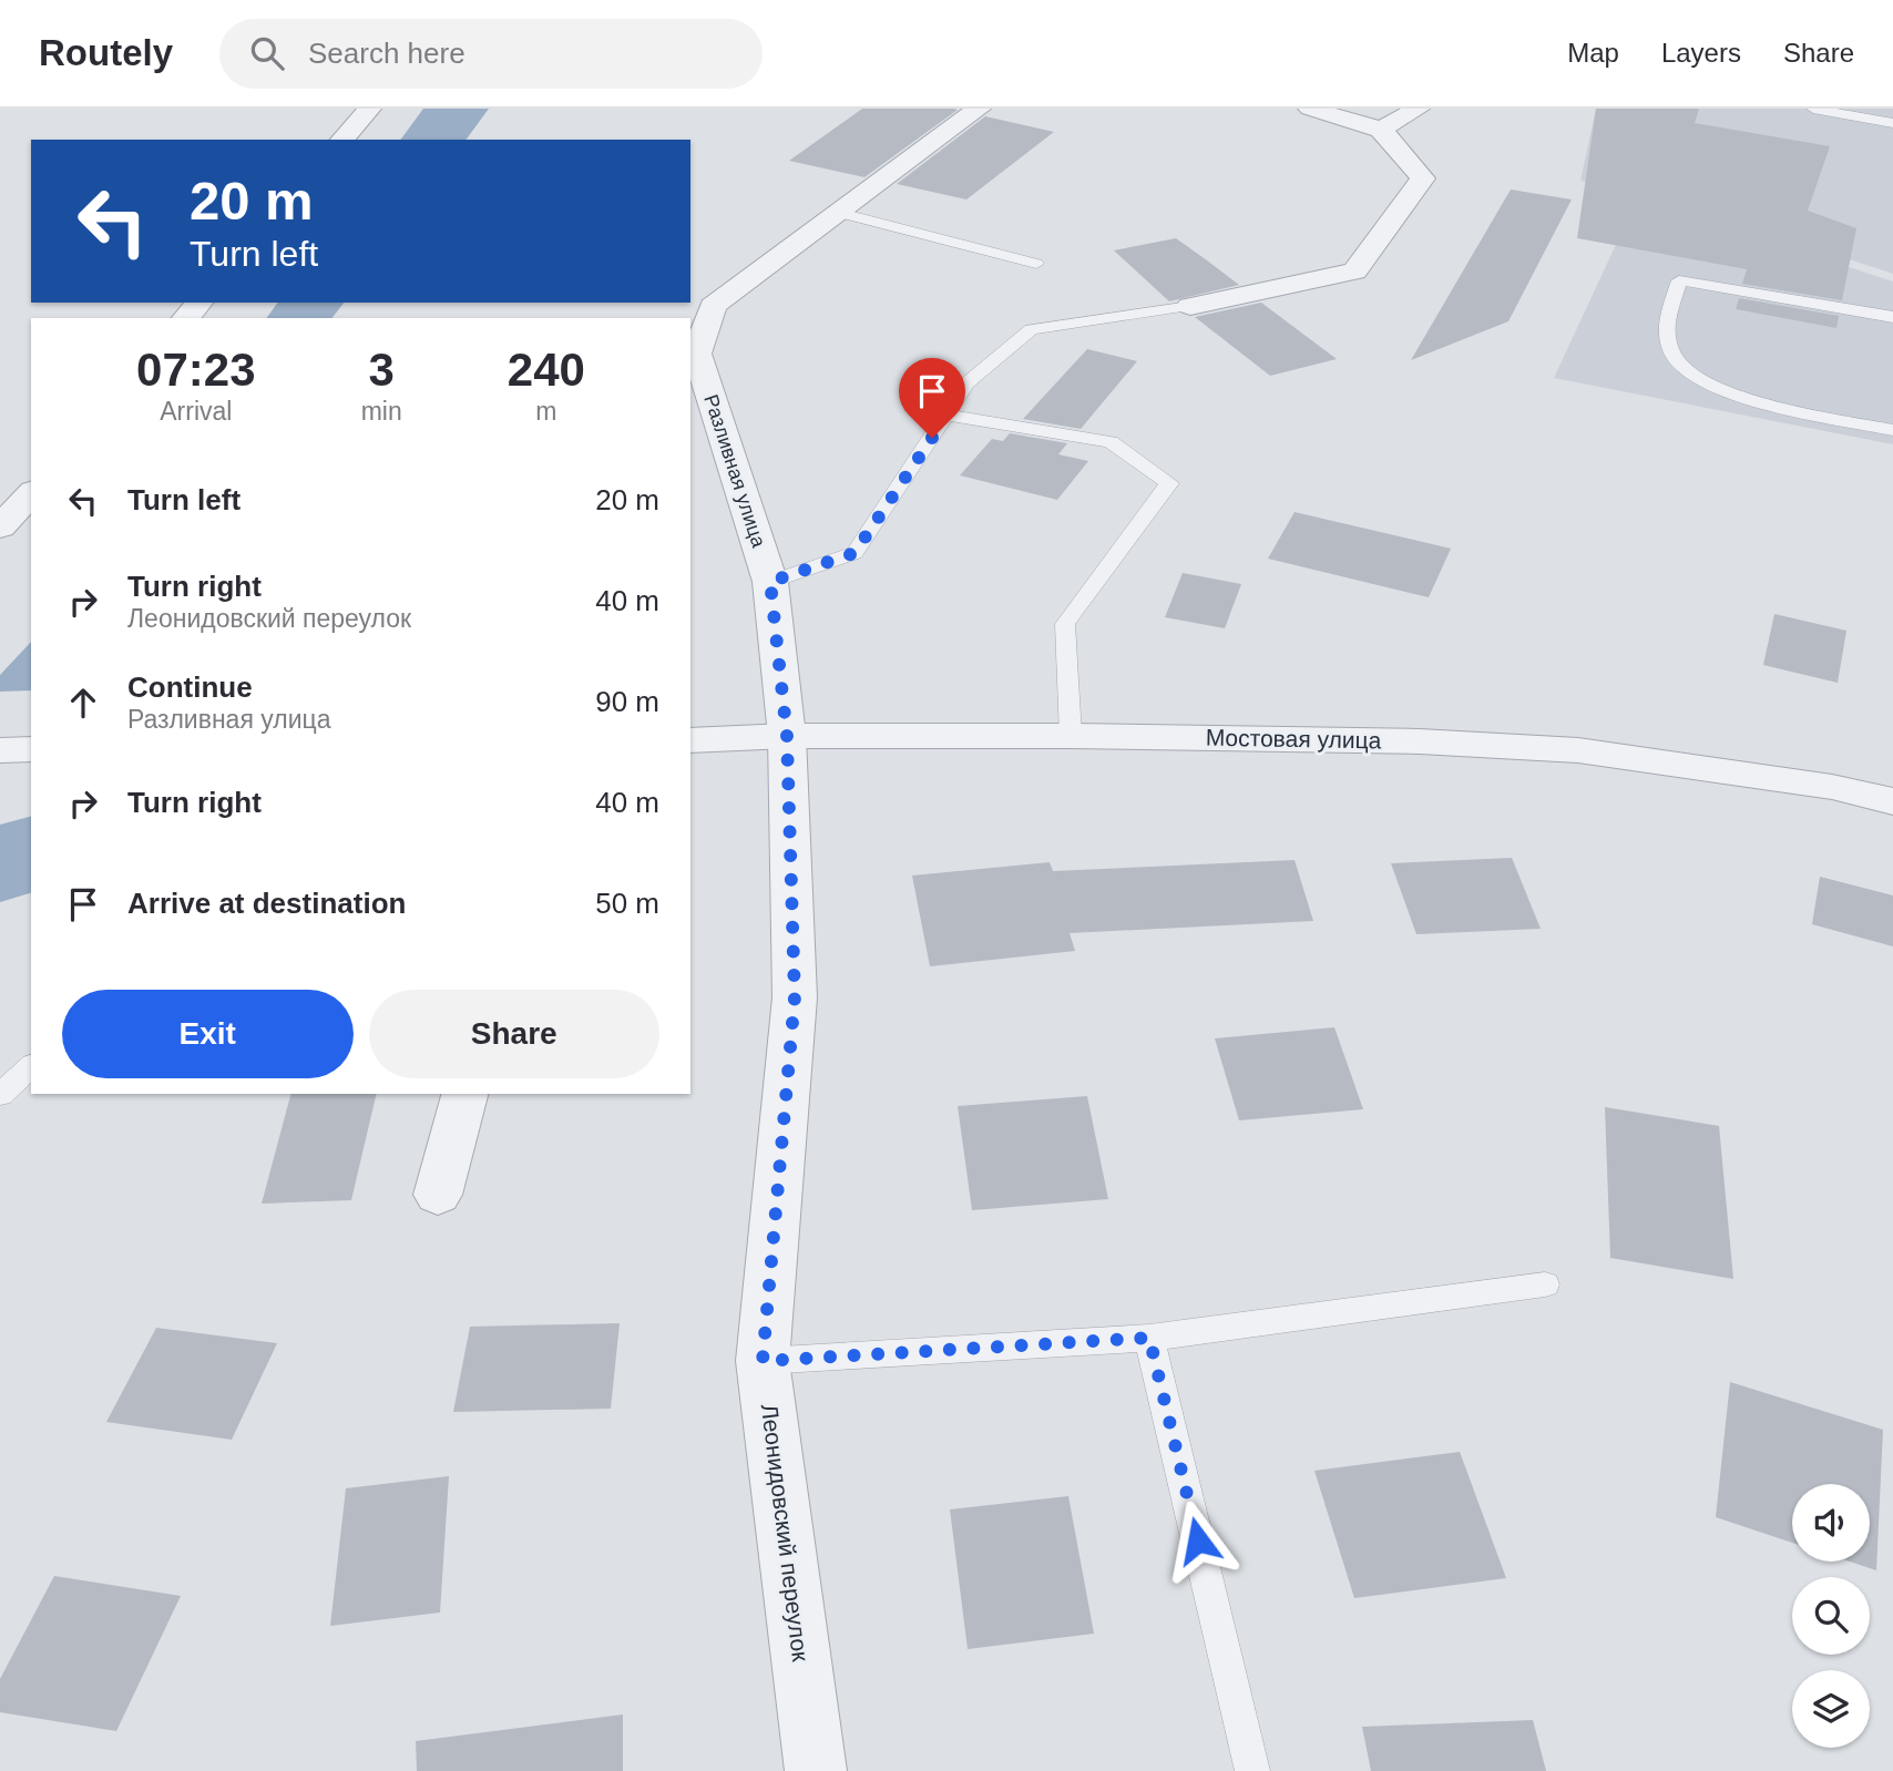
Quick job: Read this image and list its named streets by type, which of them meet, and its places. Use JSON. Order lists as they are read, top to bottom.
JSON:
{
  "streets": {
    "street": ["Разливная улица", "Мостовая улица", "Леонидовский переулок"]
  },
  "crossings": [
    ["Разливная улица", "Мостовая улица"],
    ["Разливная улица", "Леонидовский переулок"],
    ["Мостовая улица", "Леонидовский переулок"]
  ],
  "page": {
    "header": "Routely",
    "search": "Search here",
    "nav": ["Map", "Layers", "Share"],
    "turn": ["20 m", "Turn left"],
    "eta": [
      "07:23",
      "Arrival",
      "3",
      "min",
      "240",
      "m"
    ],
    "list": [
      {
        "name": "Turn left",
        "value": "20 m"
      },
      {
        "name": "Turn right",
        "note": "Леонидовский переулок",
        "value": "40 m"
      },
      {
        "name": "Continue",
        "note": "Разливная улица",
        "value": "90 m"
      },
      {
        "name": "Turn right",
        "value": "40 m"
      },
      {
        "name": "Arrive at destination",
        "value": "50 m"
      }
    ],
    "buttons": ["Exit", "Share"]
  }
}
